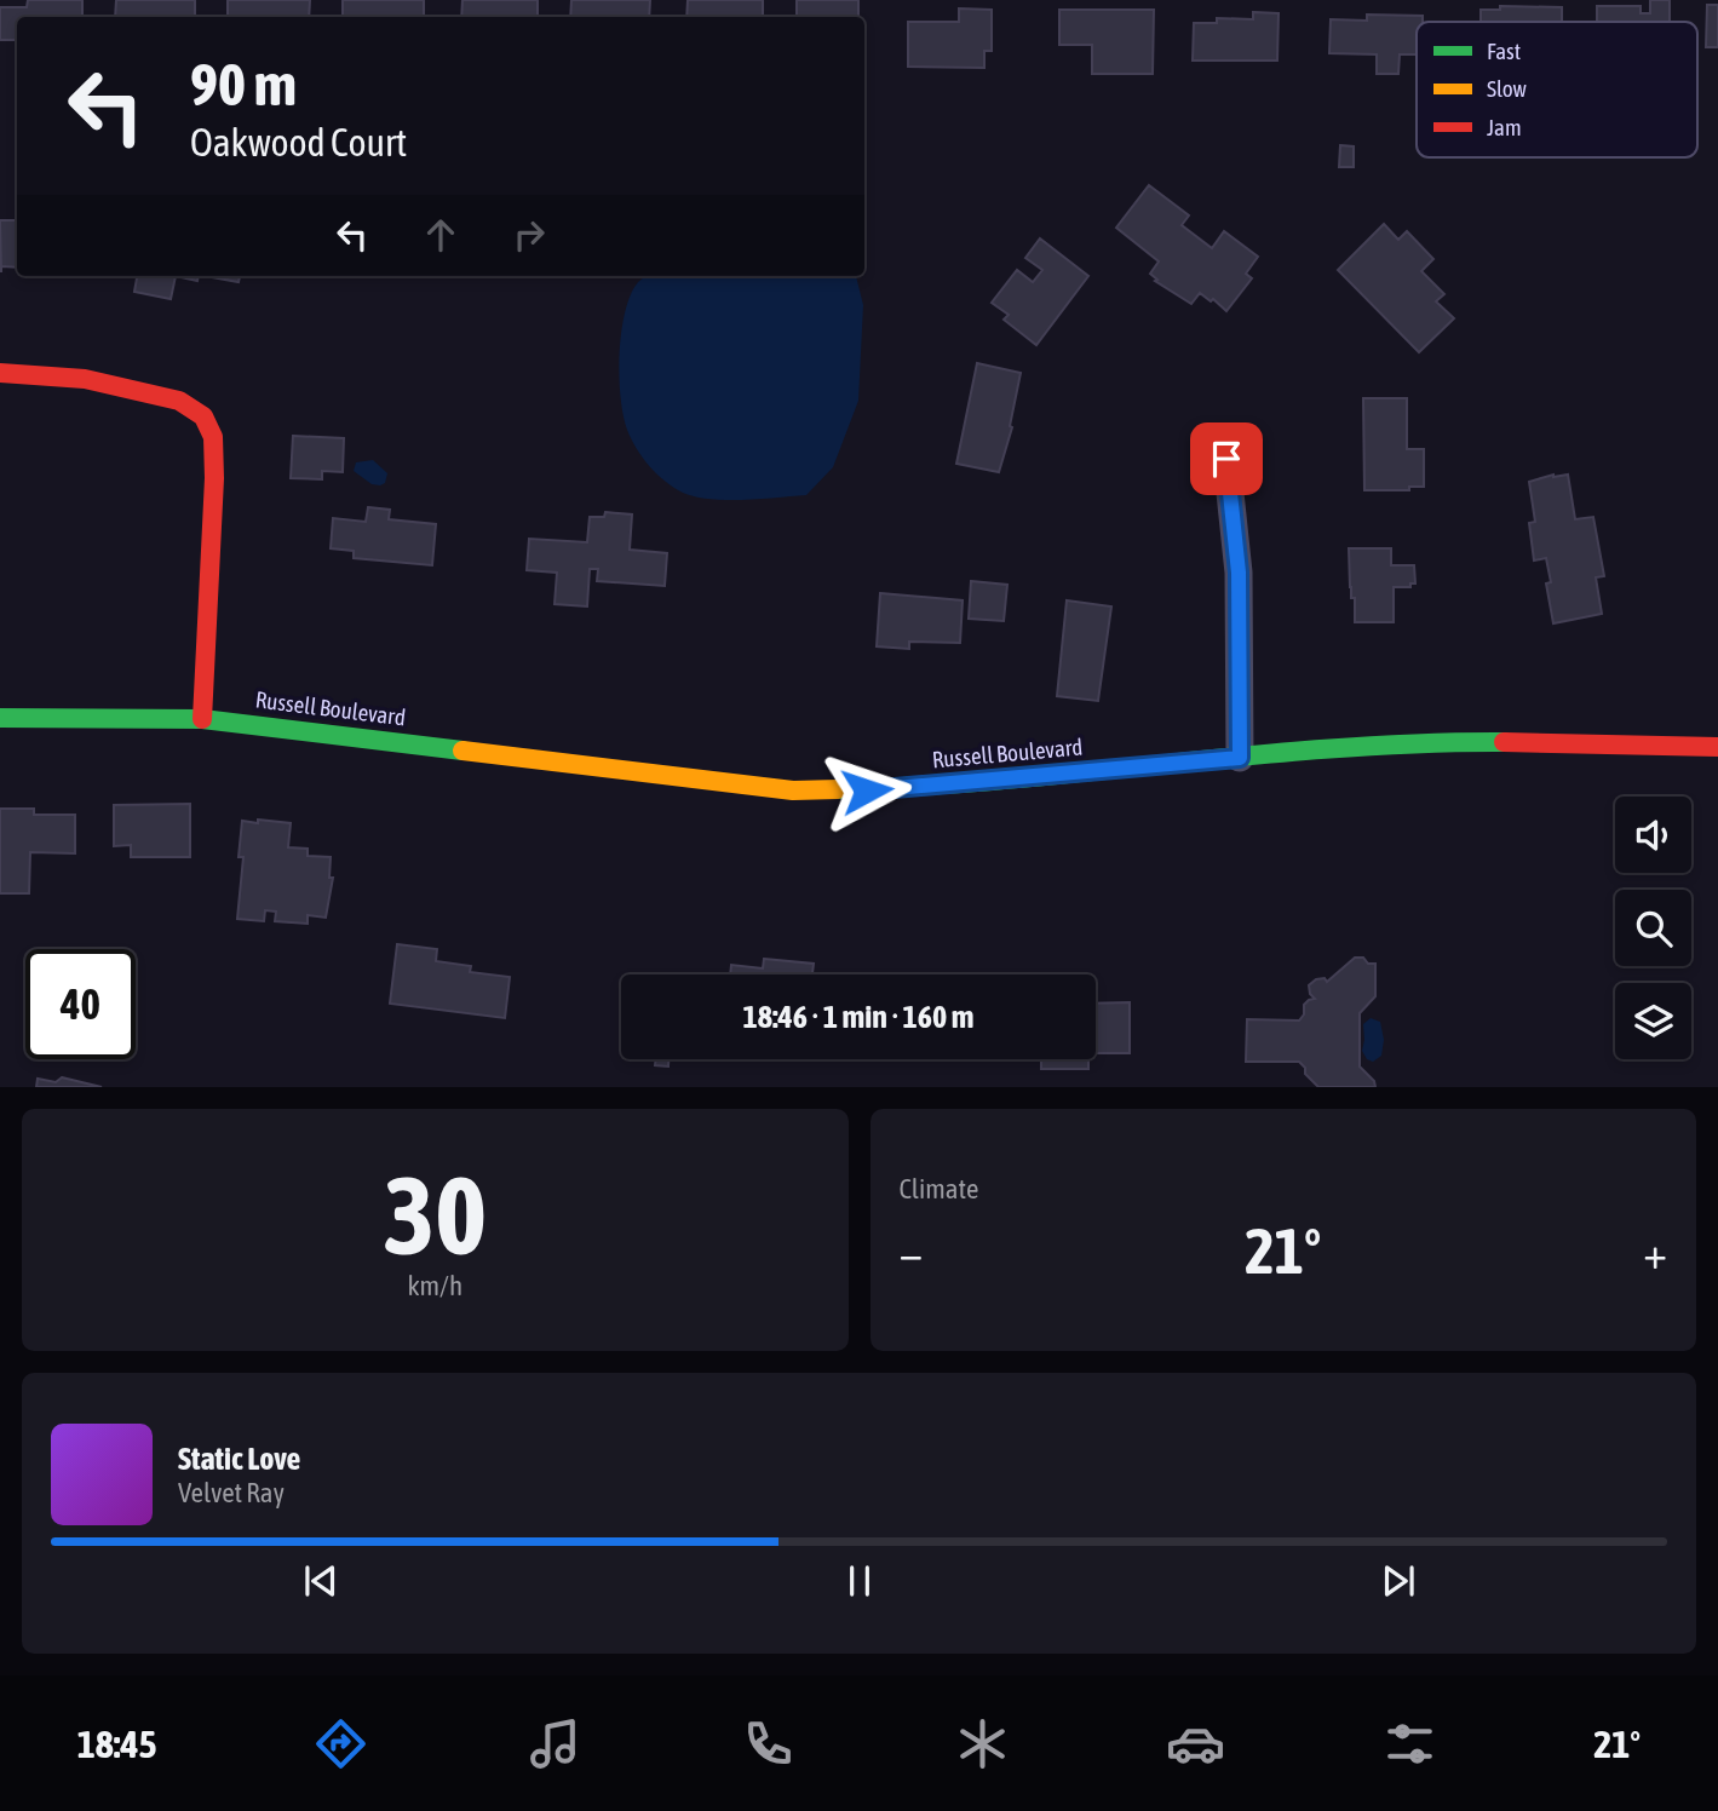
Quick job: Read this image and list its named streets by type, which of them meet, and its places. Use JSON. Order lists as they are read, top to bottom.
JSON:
{
  "streets": {
    "street": ["Russell Boulevard"]
  },
  "legend": ["Fast", "Slow", "Jam"],
  "page": {
    "turn": ["90 m", "Oakwood Court"],
    "limit": "40",
    "trip": "18:46 · 1 min · 160 m",
    "tile": [
      ["30", "km/h"],
      "Climate"
    ],
    "heat": ["−", "21°", "+"],
    "song": ["Static Love", "Velvet Ray"],
    "tabs": ["18:45", "21°"]
  }
}
